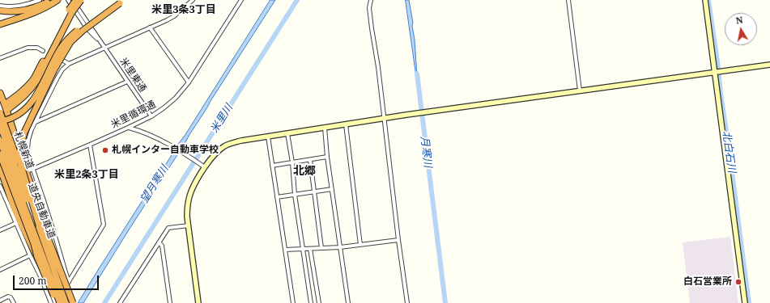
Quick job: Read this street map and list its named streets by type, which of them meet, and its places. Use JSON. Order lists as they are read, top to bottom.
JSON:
{
  "streets": {
    "highway": ["札幌新道", "道央自動車道"],
    "street": ["米里東通", "米里循環通"]
  },
  "crossings": [
    ["米里東通", "米里循環通"]
  ],
  "districts": ["米里3条3丁目", "北郷", "米里2条3丁目"],
  "water": [
    "米里川",
    "月寒川",
    "北白石川",
    "望月寒川"
  ],
  "places": ["札幌インター自動車学校", "白石営業所"],
  "scale_bar": "200 m",
  "north": "top"
}
